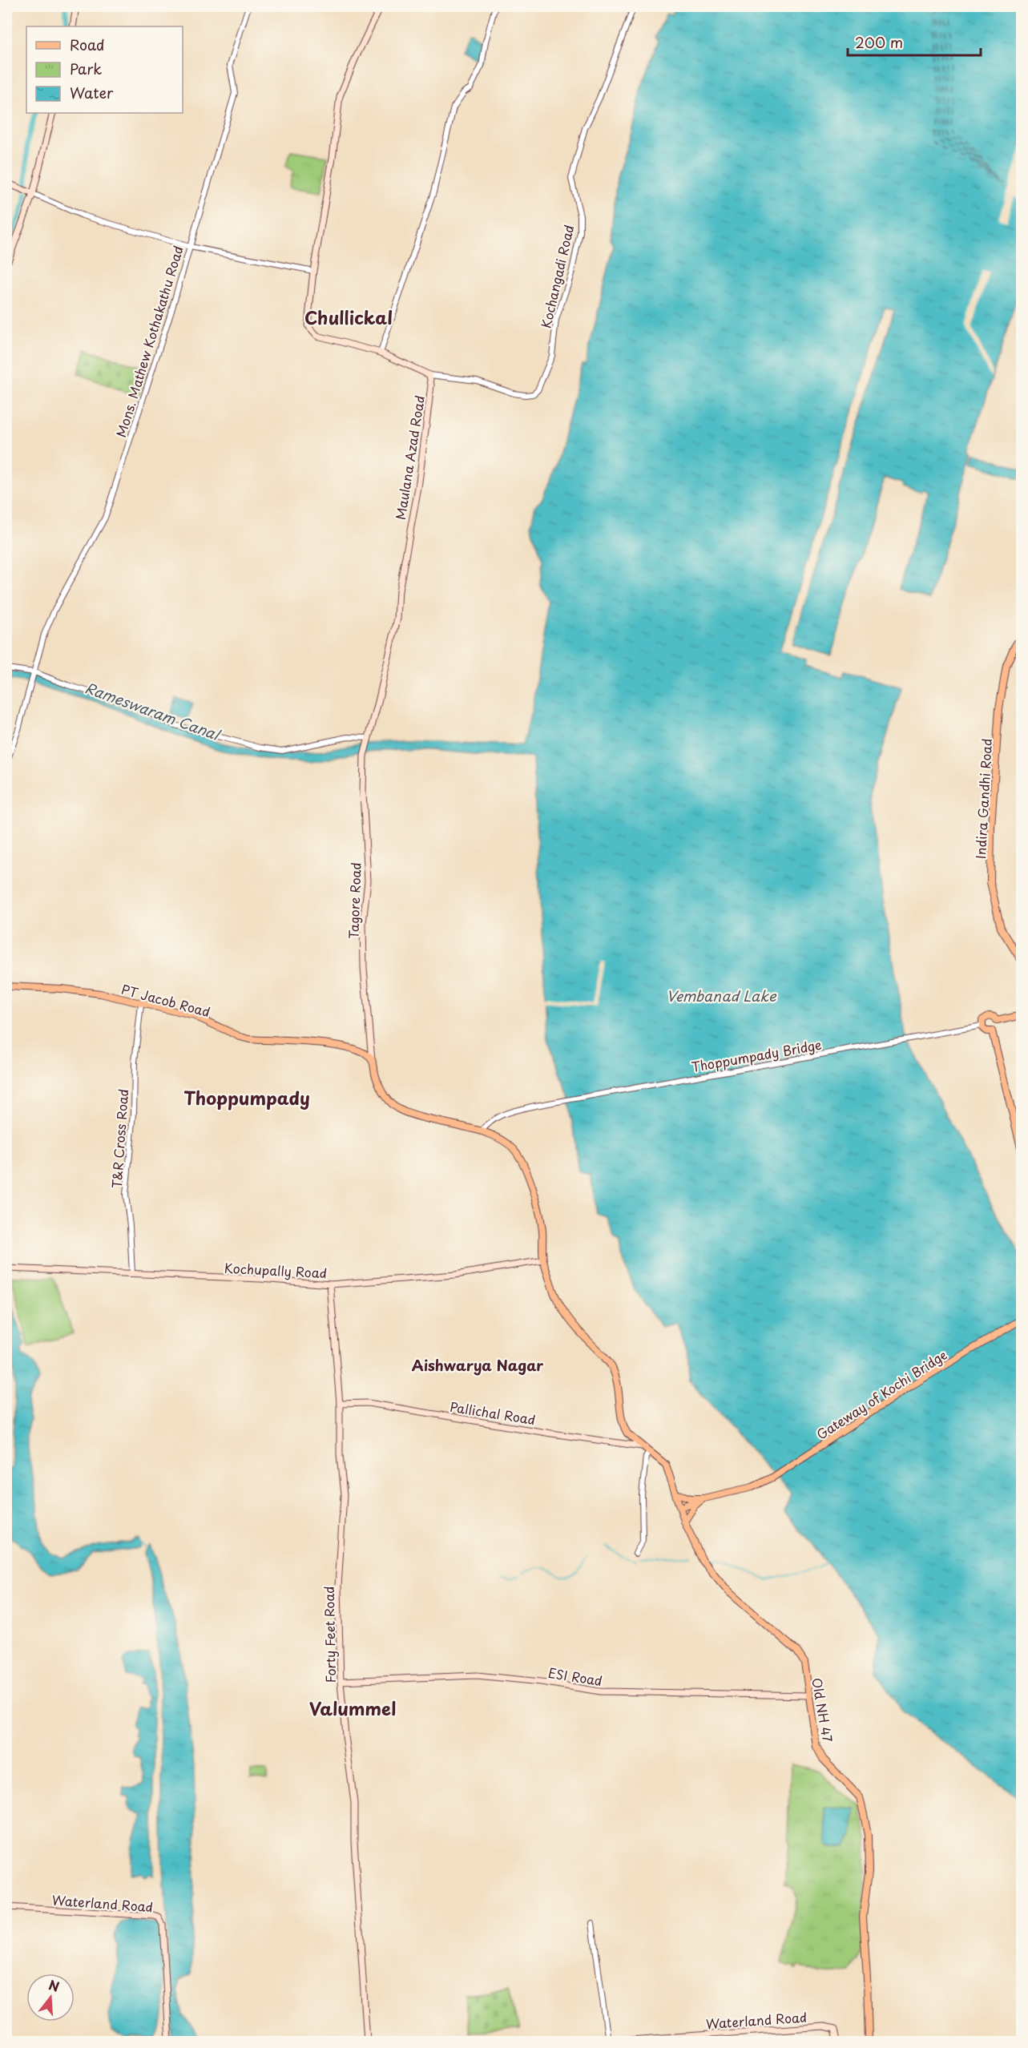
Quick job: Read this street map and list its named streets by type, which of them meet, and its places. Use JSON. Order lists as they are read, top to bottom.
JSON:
{
  "streets": {
    "main road": [
      "Maulana Azad Road",
      "Indira Gandhi Road",
      "Tagore Road",
      "PT Jacob Road",
      "Kochupally Road",
      "Gateway of Kochi Bridge",
      "Pallichal Road",
      "Forty Feet Road",
      "ESI Road",
      "Old NH 47",
      "Waterland Road"
    ],
    "street": [
      "Kochangadi Road",
      "Mons. Mathew Kothakathu Road",
      "Thoppumpady Bridge",
      "T&R Cross Road"
    ]
  },
  "crossings": [
    ["Kochangadi Road", "Maulana Azad Road"],
    ["Maulana Azad Road", "Tagore Road"],
    ["Tagore Road", "PT Jacob Road"],
    ["Tagore Road", "Old NH 47"],
    ["PT Jacob Road", "T&R Cross Road"],
    ["PT Jacob Road", "Old NH 47"],
    ["Thoppumpady Bridge", "Old NH 47"],
    ["T&R Cross Road", "Kochupally Road"],
    ["Kochupally Road", "Forty Feet Road"],
    ["Kochupally Road", "Old NH 47"],
    ["Pallichal Road", "Forty Feet Road"],
    ["Pallichal Road", "Old NH 47"],
    ["Forty Feet Road", "ESI Road"],
    ["ESI Road", "Old NH 47"]
  ],
  "districts": [
    "Chullickal",
    "Thoppumpady",
    "Aishwarya Nagar",
    "Valummel"
  ],
  "water": ["Rameswaram Canal", "Vembanad Lake"],
  "legend": ["Road", "Park", "Water"],
  "scale_bar": "200 m",
  "north": "top"
}
